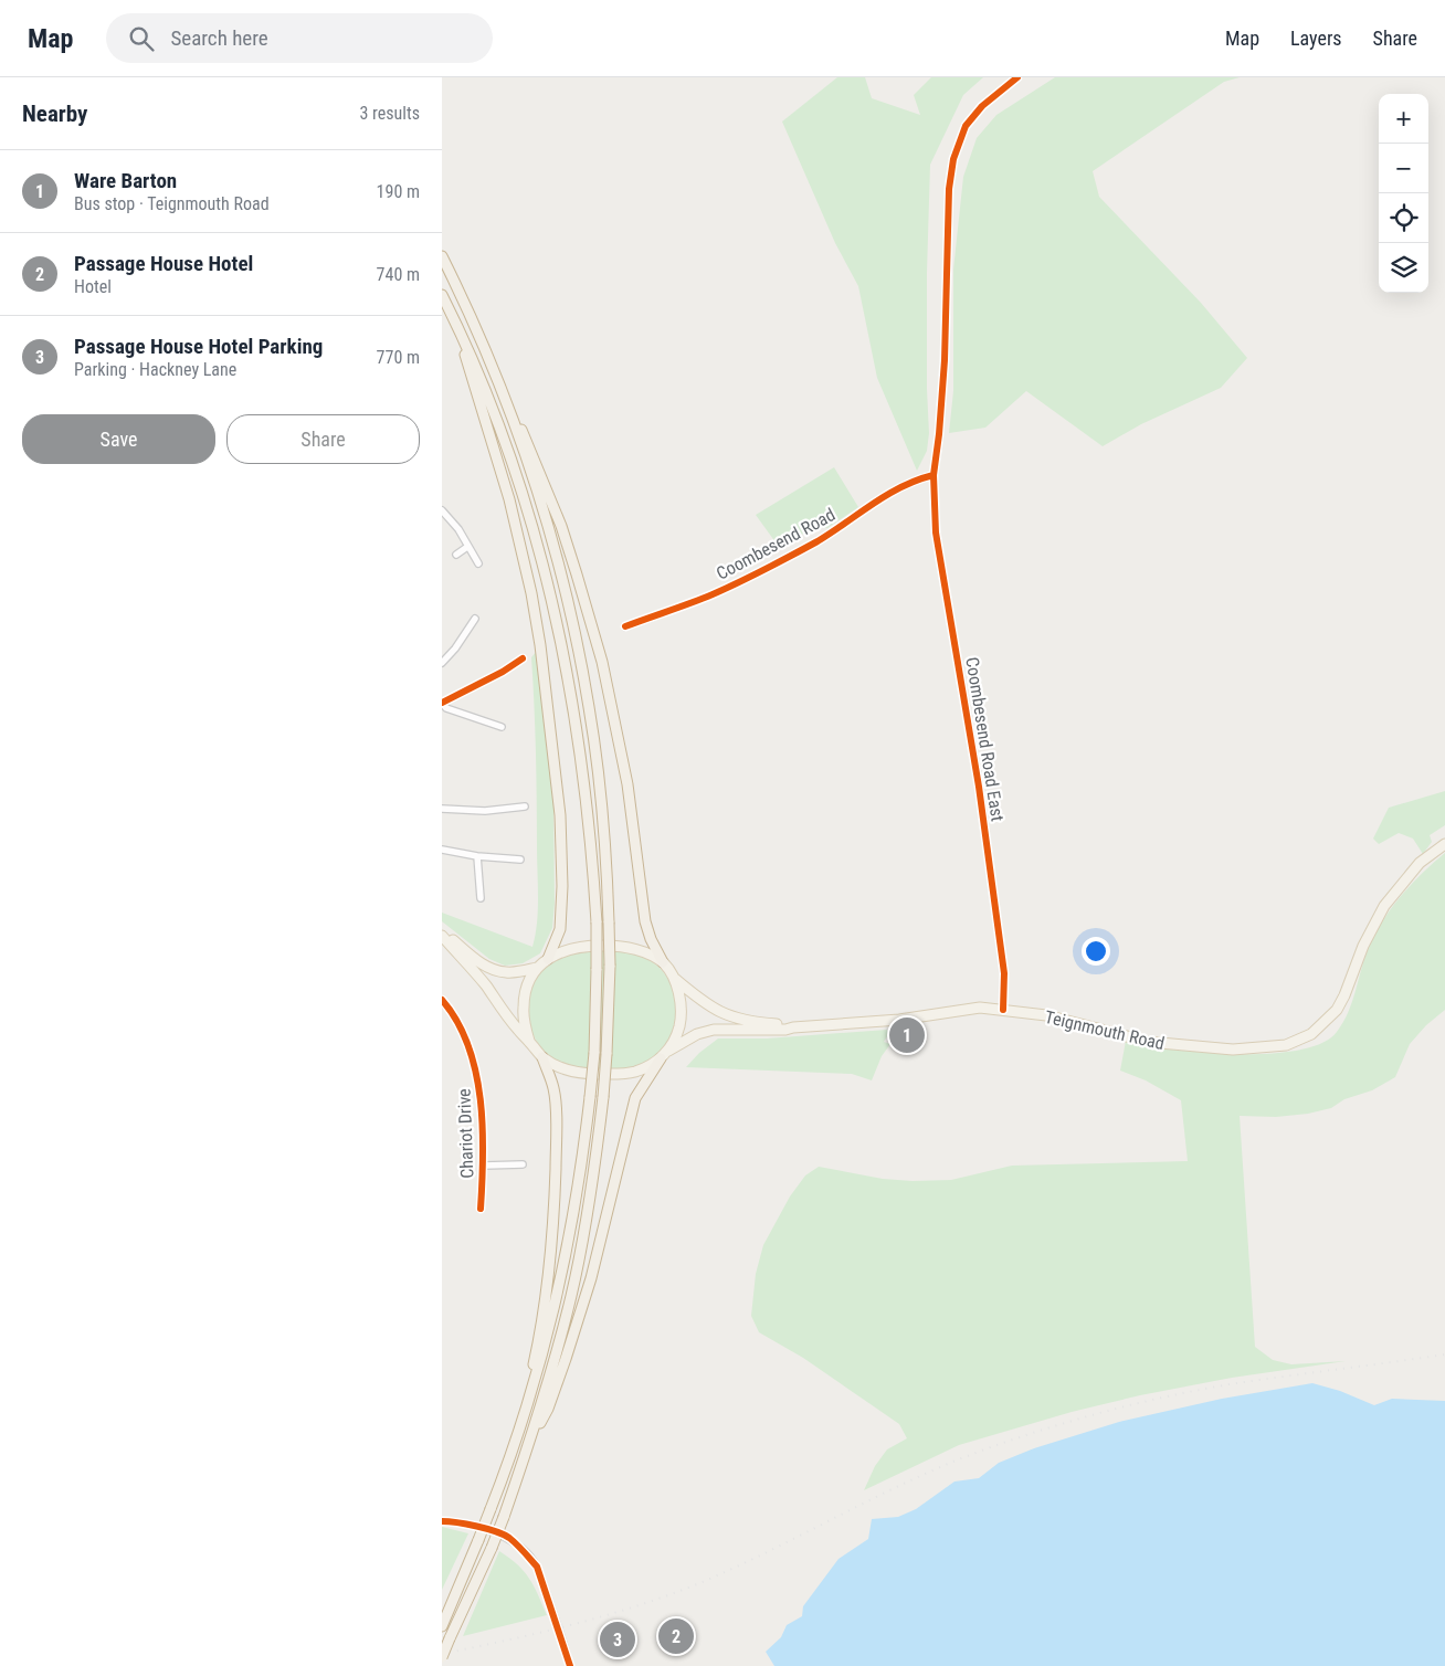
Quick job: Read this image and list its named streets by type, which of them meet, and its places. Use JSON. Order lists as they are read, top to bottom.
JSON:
{
  "streets": {
    "main road": ["Teignmouth Road"],
    "street": ["Coombesend Road", "Coombesend Road East", "Chariot Drive"]
  },
  "crossings": [
    ["Coombesend Road", "Coombesend Road East"],
    ["Coombesend Road East", "Teignmouth Road"]
  ],
  "page": {
    "header": "Map",
    "search": "Search here",
    "nav": ["Map", "Layers", "Share"],
    "heading": ["Nearby", "3 results"],
    "map_buttons": ["+", "−"],
    "list": [
      {
        "mark": "1",
        "name": "Ware Barton",
        "note": "Bus stop · Teignmouth Road",
        "value": "190 m"
      },
      {
        "mark": "2",
        "name": "Passage House Hotel",
        "note": "Hotel",
        "value": "740 m"
      },
      {
        "mark": "3",
        "name": "Passage House Hotel Parking",
        "note": "Parking · Hackney Lane",
        "value": "770 m"
      }
    ],
    "buttons": ["Save", "Share"],
    "pins": ["1", "2", "3"]
  }
}
